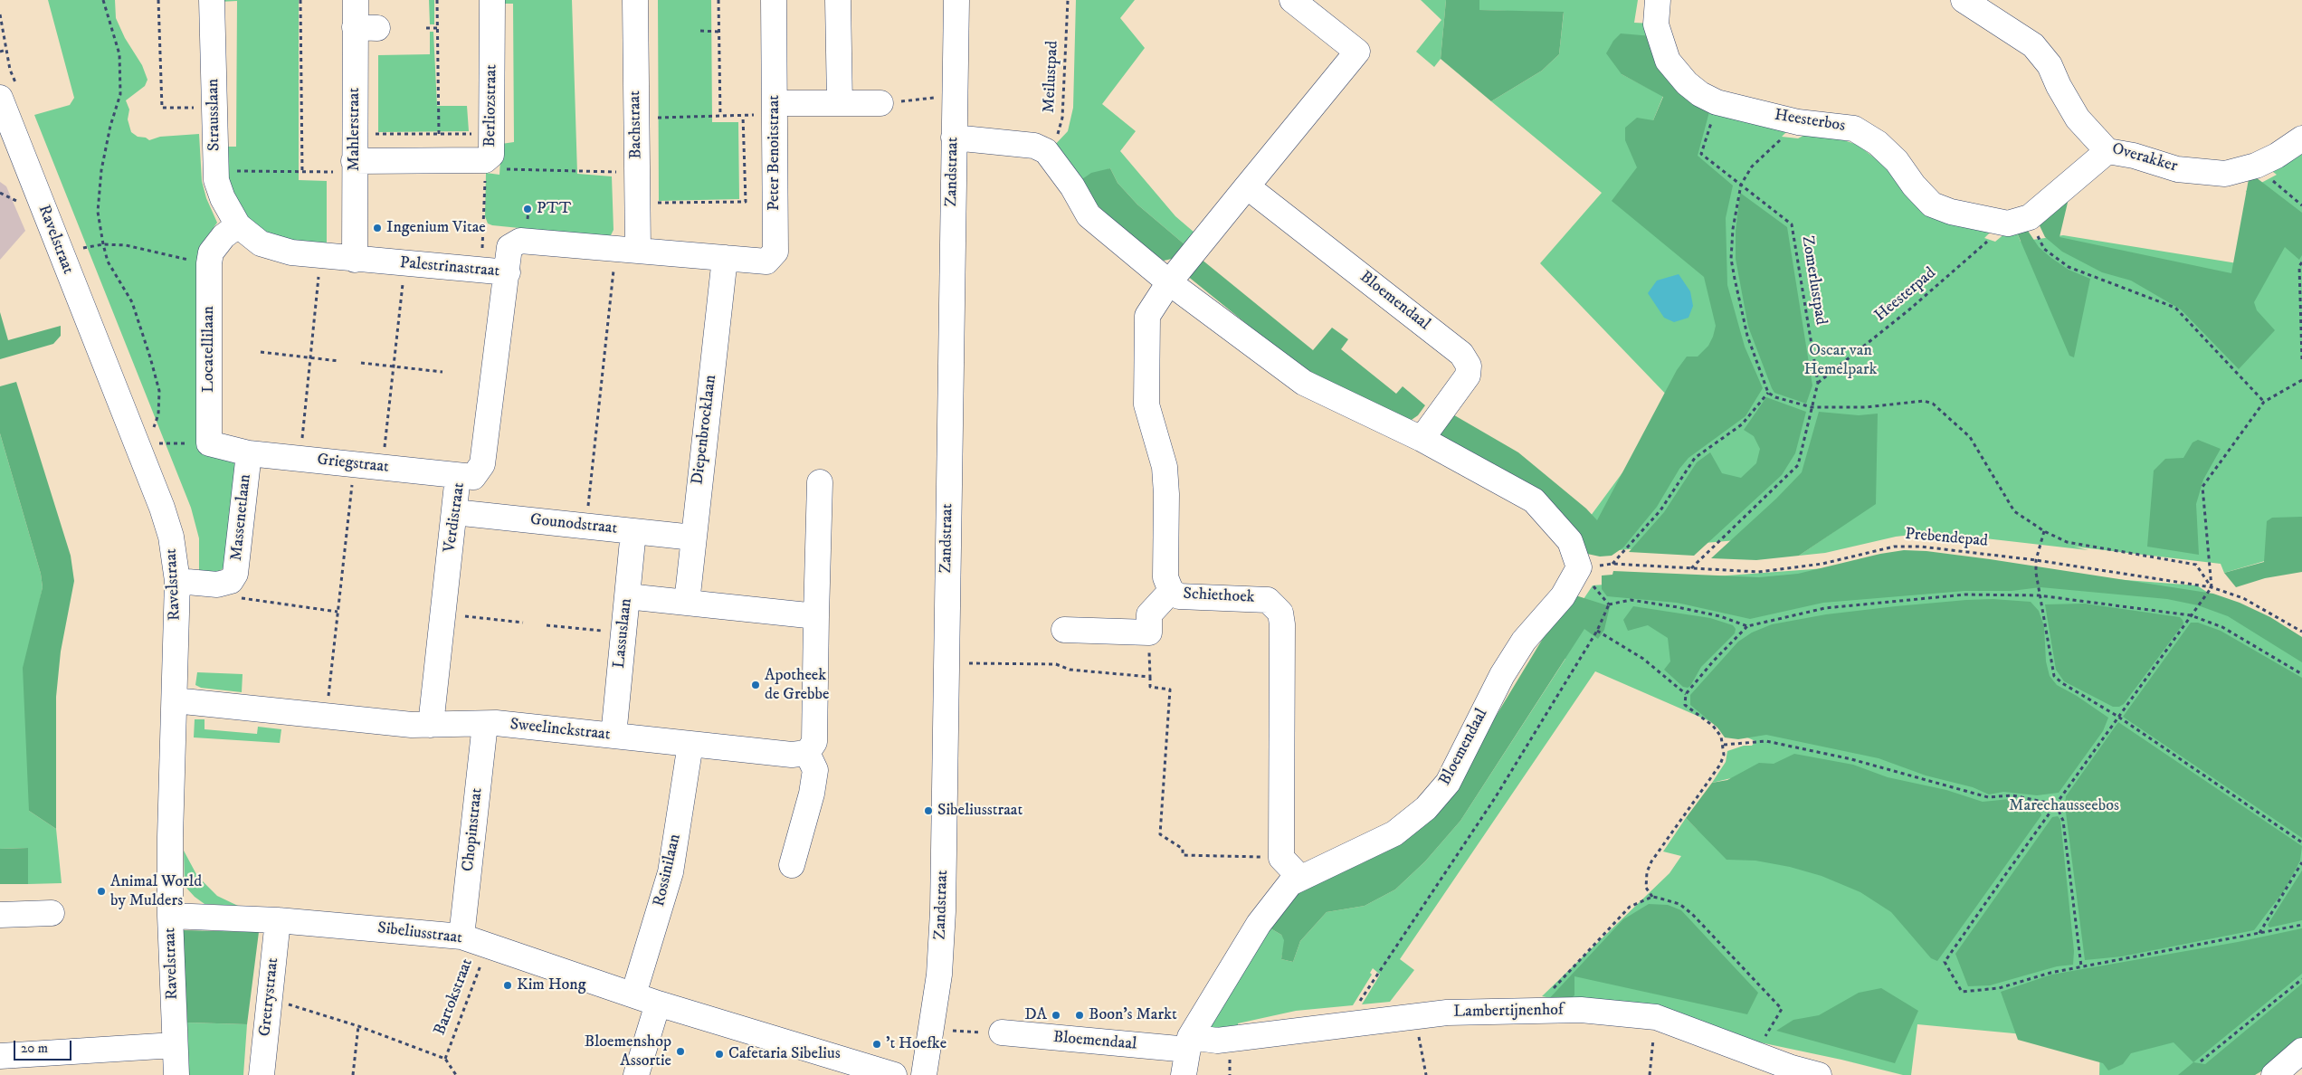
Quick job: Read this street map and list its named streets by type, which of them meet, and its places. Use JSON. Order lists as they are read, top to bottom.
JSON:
{
  "streets": {
    "street": [
      "Berliozstraat",
      "Strausslaan",
      "Heesterbos",
      "Bachstraat",
      "Mahlerstraat",
      "Peter Benoitstraat",
      "Overakker",
      "Zandstraat",
      "Ravelstraat",
      "Palestrinastraat",
      "Bloemendaal",
      "Locatellilaan",
      "Diepenbrocklaan",
      "Griegstraat",
      "Massenetlaan",
      "Verdistraat",
      "Gounodstraat",
      "Schiethoek",
      "Lassuslaan",
      "Sweelinckstraat",
      "Chopinstraat",
      "Rossinilaan",
      "Sibeliusstraat",
      "Gretrystraat",
      "Lambertijnenhof"
    ],
    "path": [
      "Meilustpad",
      "Zomerlustpad",
      "Heesterpad",
      "Prebendepad",
      "Bartokstraat"
    ]
  },
  "crossings": [
    ["Berliozstraat", "Mahlerstraat"],
    ["Strausslaan", "Palestrinastraat"],
    ["Strausslaan", "Locatellilaan"],
    ["Heesterbos", "Zomerlustpad"],
    ["Heesterbos", "Heesterpad"],
    ["Bachstraat", "Palestrinastraat"],
    ["Mahlerstraat", "Palestrinastraat"],
    ["Peter Benoitstraat", "Palestrinastraat"],
    ["Peter Benoitstraat", "Diepenbrocklaan"],
    ["Ravelstraat", "Massenetlaan"],
    ["Ravelstraat", "Sweelinckstraat"],
    ["Ravelstraat", "Sibeliusstraat"],
    ["Palestrinastraat", "Locatellilaan"],
    ["Palestrinastraat", "Diepenbrocklaan"],
    ["Palestrinastraat", "Verdistraat"],
    ["Zomerlustpad", "Heesterpad"],
    ["Zomerlustpad", "Prebendepad"],
    ["Bloemendaal", "Prebendepad"],
    ["Bloemendaal", "Lambertijnenhof"],
    ["Diepenbrocklaan", "Gounodstraat"],
    ["Griegstraat", "Massenetlaan"],
    ["Griegstraat", "Verdistraat"],
    ["Verdistraat", "Gounodstraat"],
    ["Verdistraat", "Sweelinckstraat"],
    ["Gounodstraat", "Lassuslaan"],
    ["Lassuslaan", "Sweelinckstraat"],
    ["Sweelinckstraat", "Chopinstraat"],
    ["Sweelinckstraat", "Rossinilaan"],
    ["Chopinstraat", "Sibeliusstraat"],
    ["Rossinilaan", "Sibeliusstraat"],
    ["Sibeliusstraat", "Gretrystraat"],
    ["Sibeliusstraat", "Bartokstraat"]
  ],
  "parks": ["Oscar van Hemelpark", "Marechausseebos"],
  "places": [
    "PTT",
    "Ingenium Vitae",
    "Apotheek de Grebbe",
    "Sibeliusstraat",
    "Animal World by Mulders",
    "Kim Hong",
    "DA",
    "Boon's Markt",
    "'t Hoefke",
    "Bloemenshop Assortie",
    "Cafetaria Sibelius"
  ],
  "scale_bar": "20 m"
}
